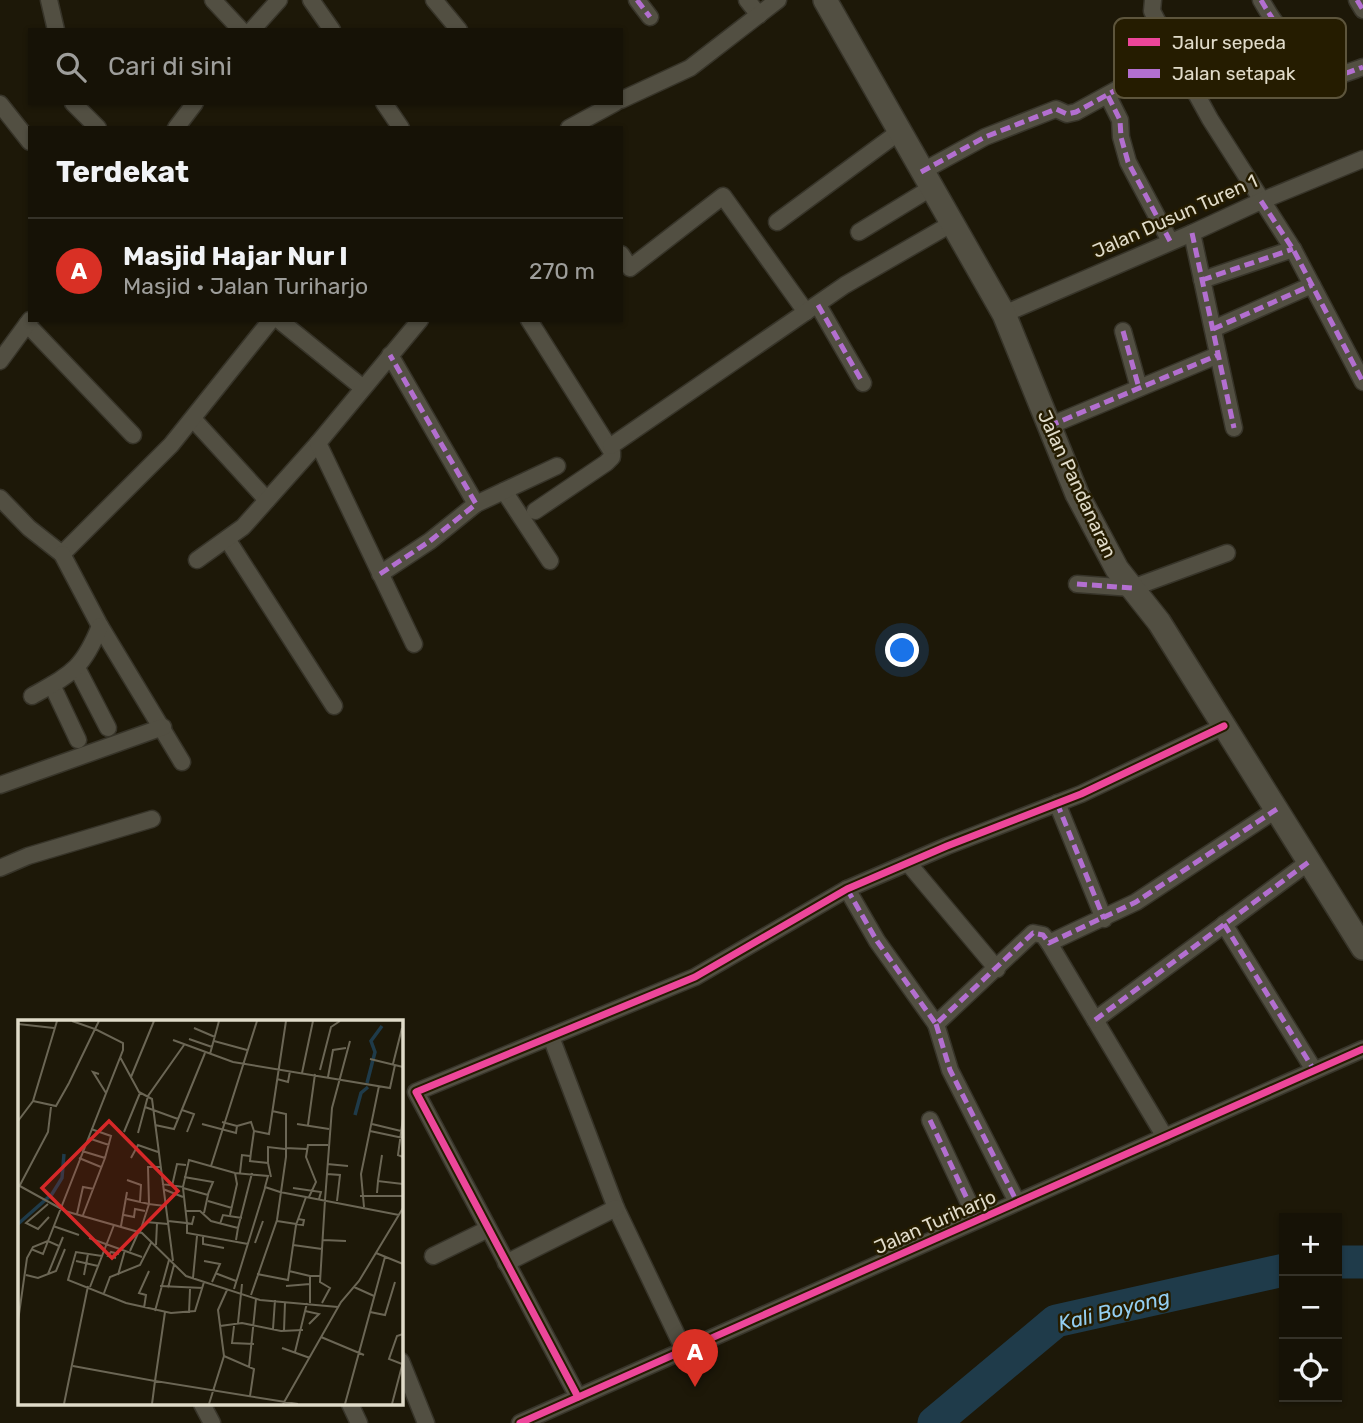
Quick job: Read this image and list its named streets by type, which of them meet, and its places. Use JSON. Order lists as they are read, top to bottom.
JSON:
{
  "streets": {
    "main road": ["Jalan Pandanaran"],
    "street": ["Jalan Dusun Turen 1", "Jalan Turiharjo"]
  },
  "crossings": [
    ["Jalan Dusun Turen 1", "Jalan Pandanaran"]
  ],
  "water": ["Kali Boyong"],
  "legend": ["Jalur sepeda", "Jalan setapak"],
  "page": {
    "search": "Cari di sini",
    "heading": "Terdekat",
    "list": [
      {
        "mark": "A",
        "name": "Masjid Hajar Nur I",
        "note": "Masjid · Jalan Turiharjo",
        "value": "270 m"
      }
    ],
    "map_buttons": ["+", "−"],
    "pins": "A"
  }
}
